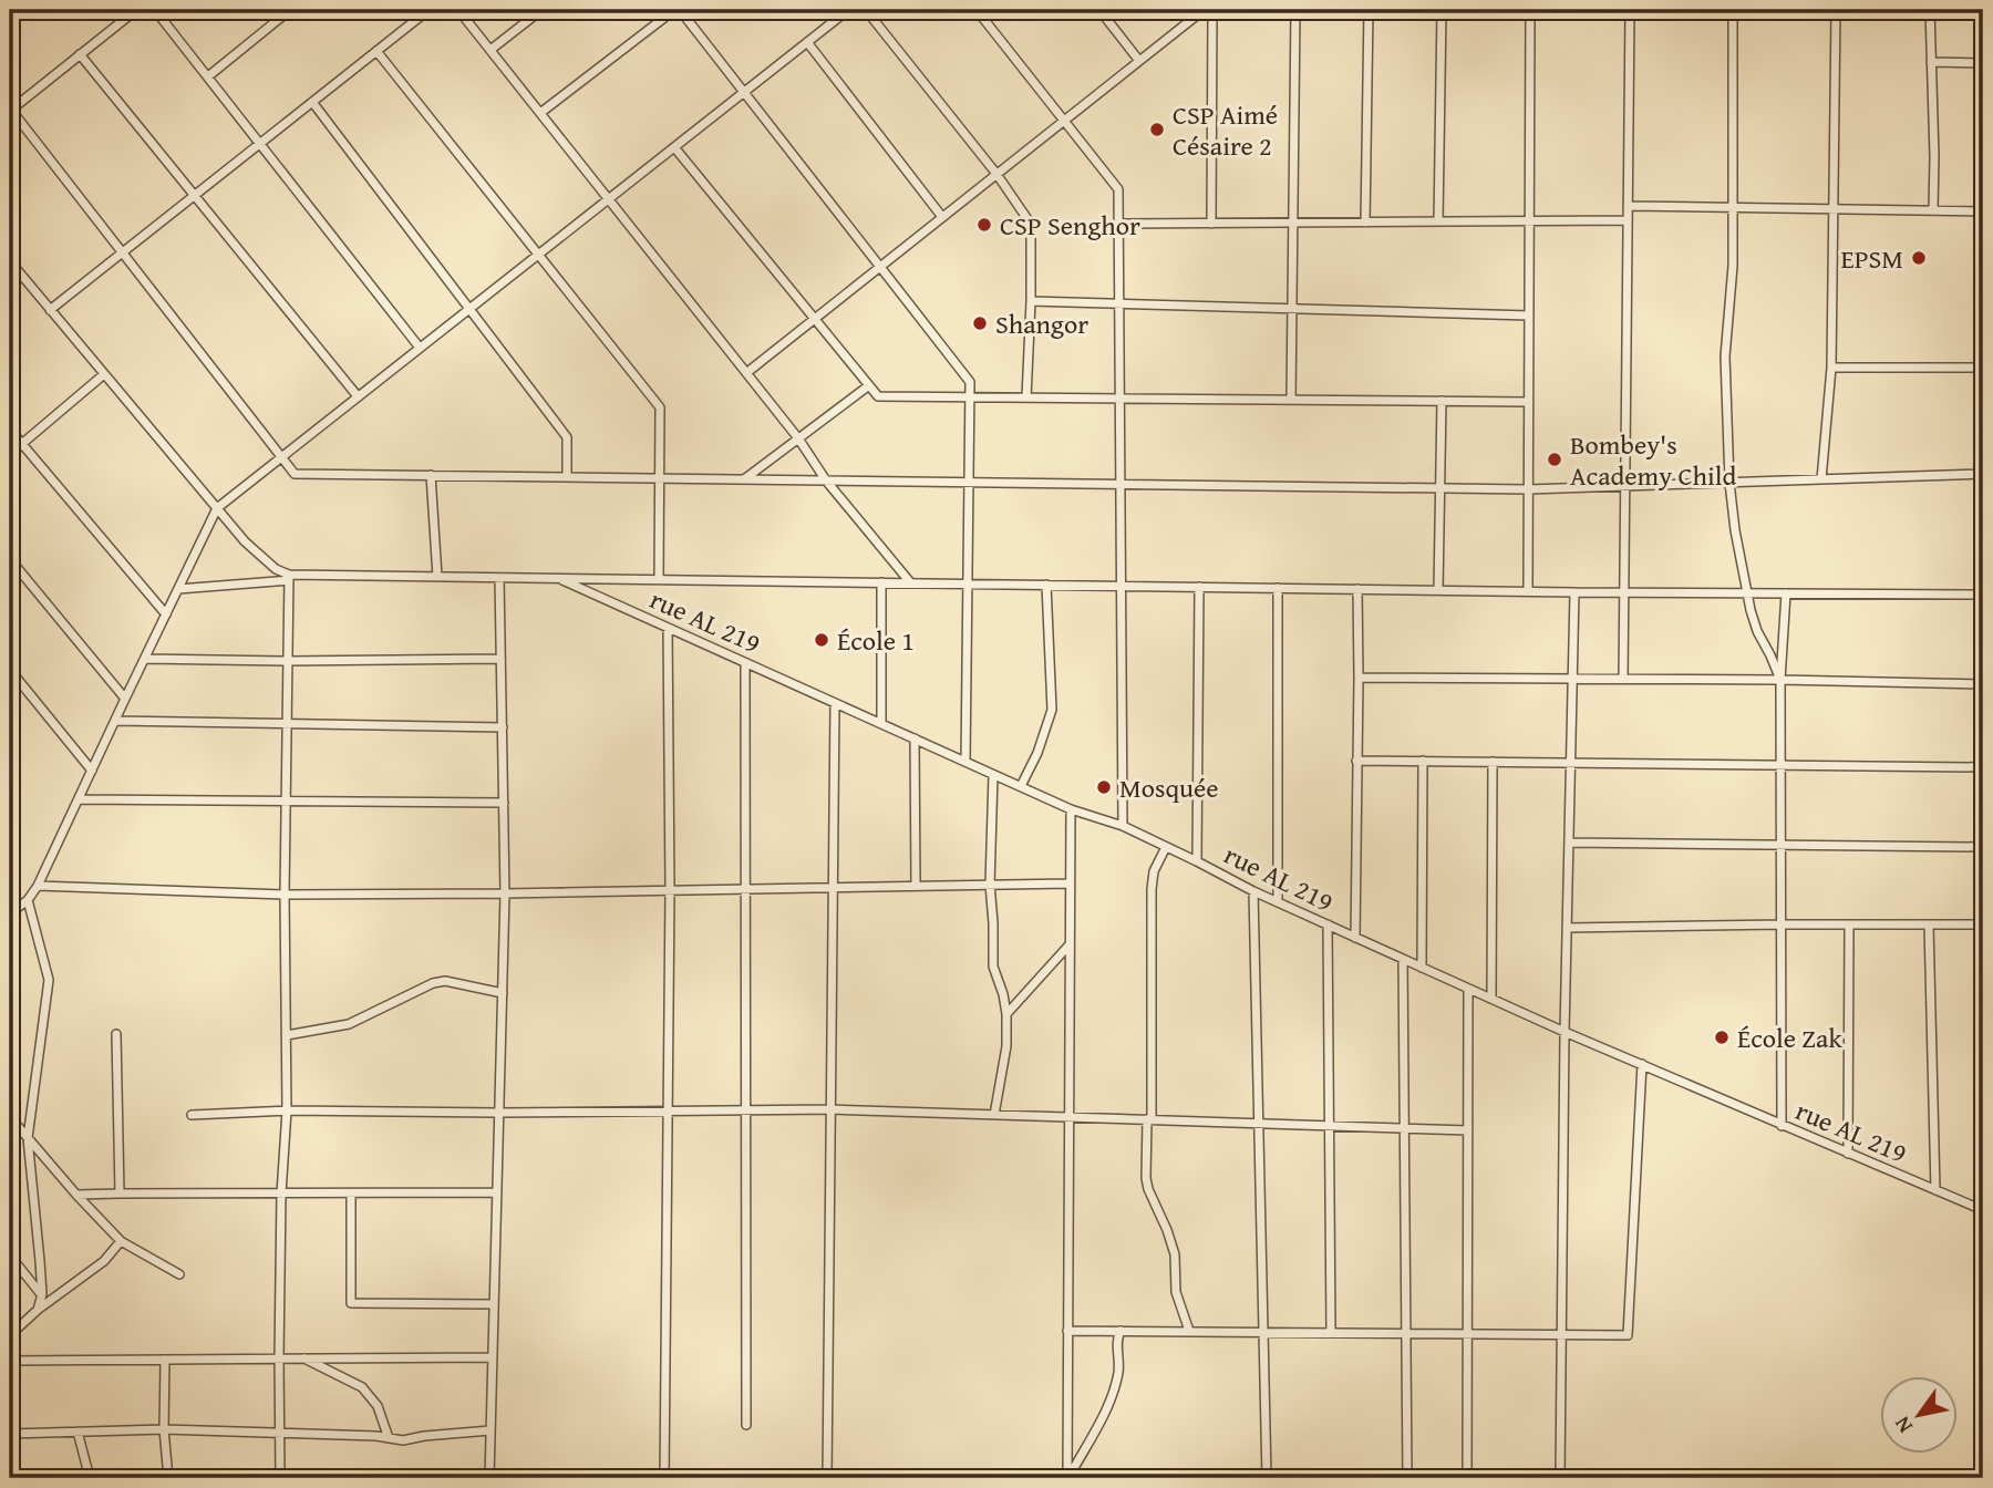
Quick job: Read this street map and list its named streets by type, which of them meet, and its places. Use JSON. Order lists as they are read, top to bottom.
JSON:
{
  "streets": {
    "street": ["rue AL 219"]
  },
  "places": [
    "CSP Aimé Césaire 2",
    "CSP Senghor",
    "EPSM",
    "Shangor",
    "Bombey's Academy Child",
    "École 1",
    "Mosquée",
    "École Zak"
  ],
  "north": "bottom left"
}
